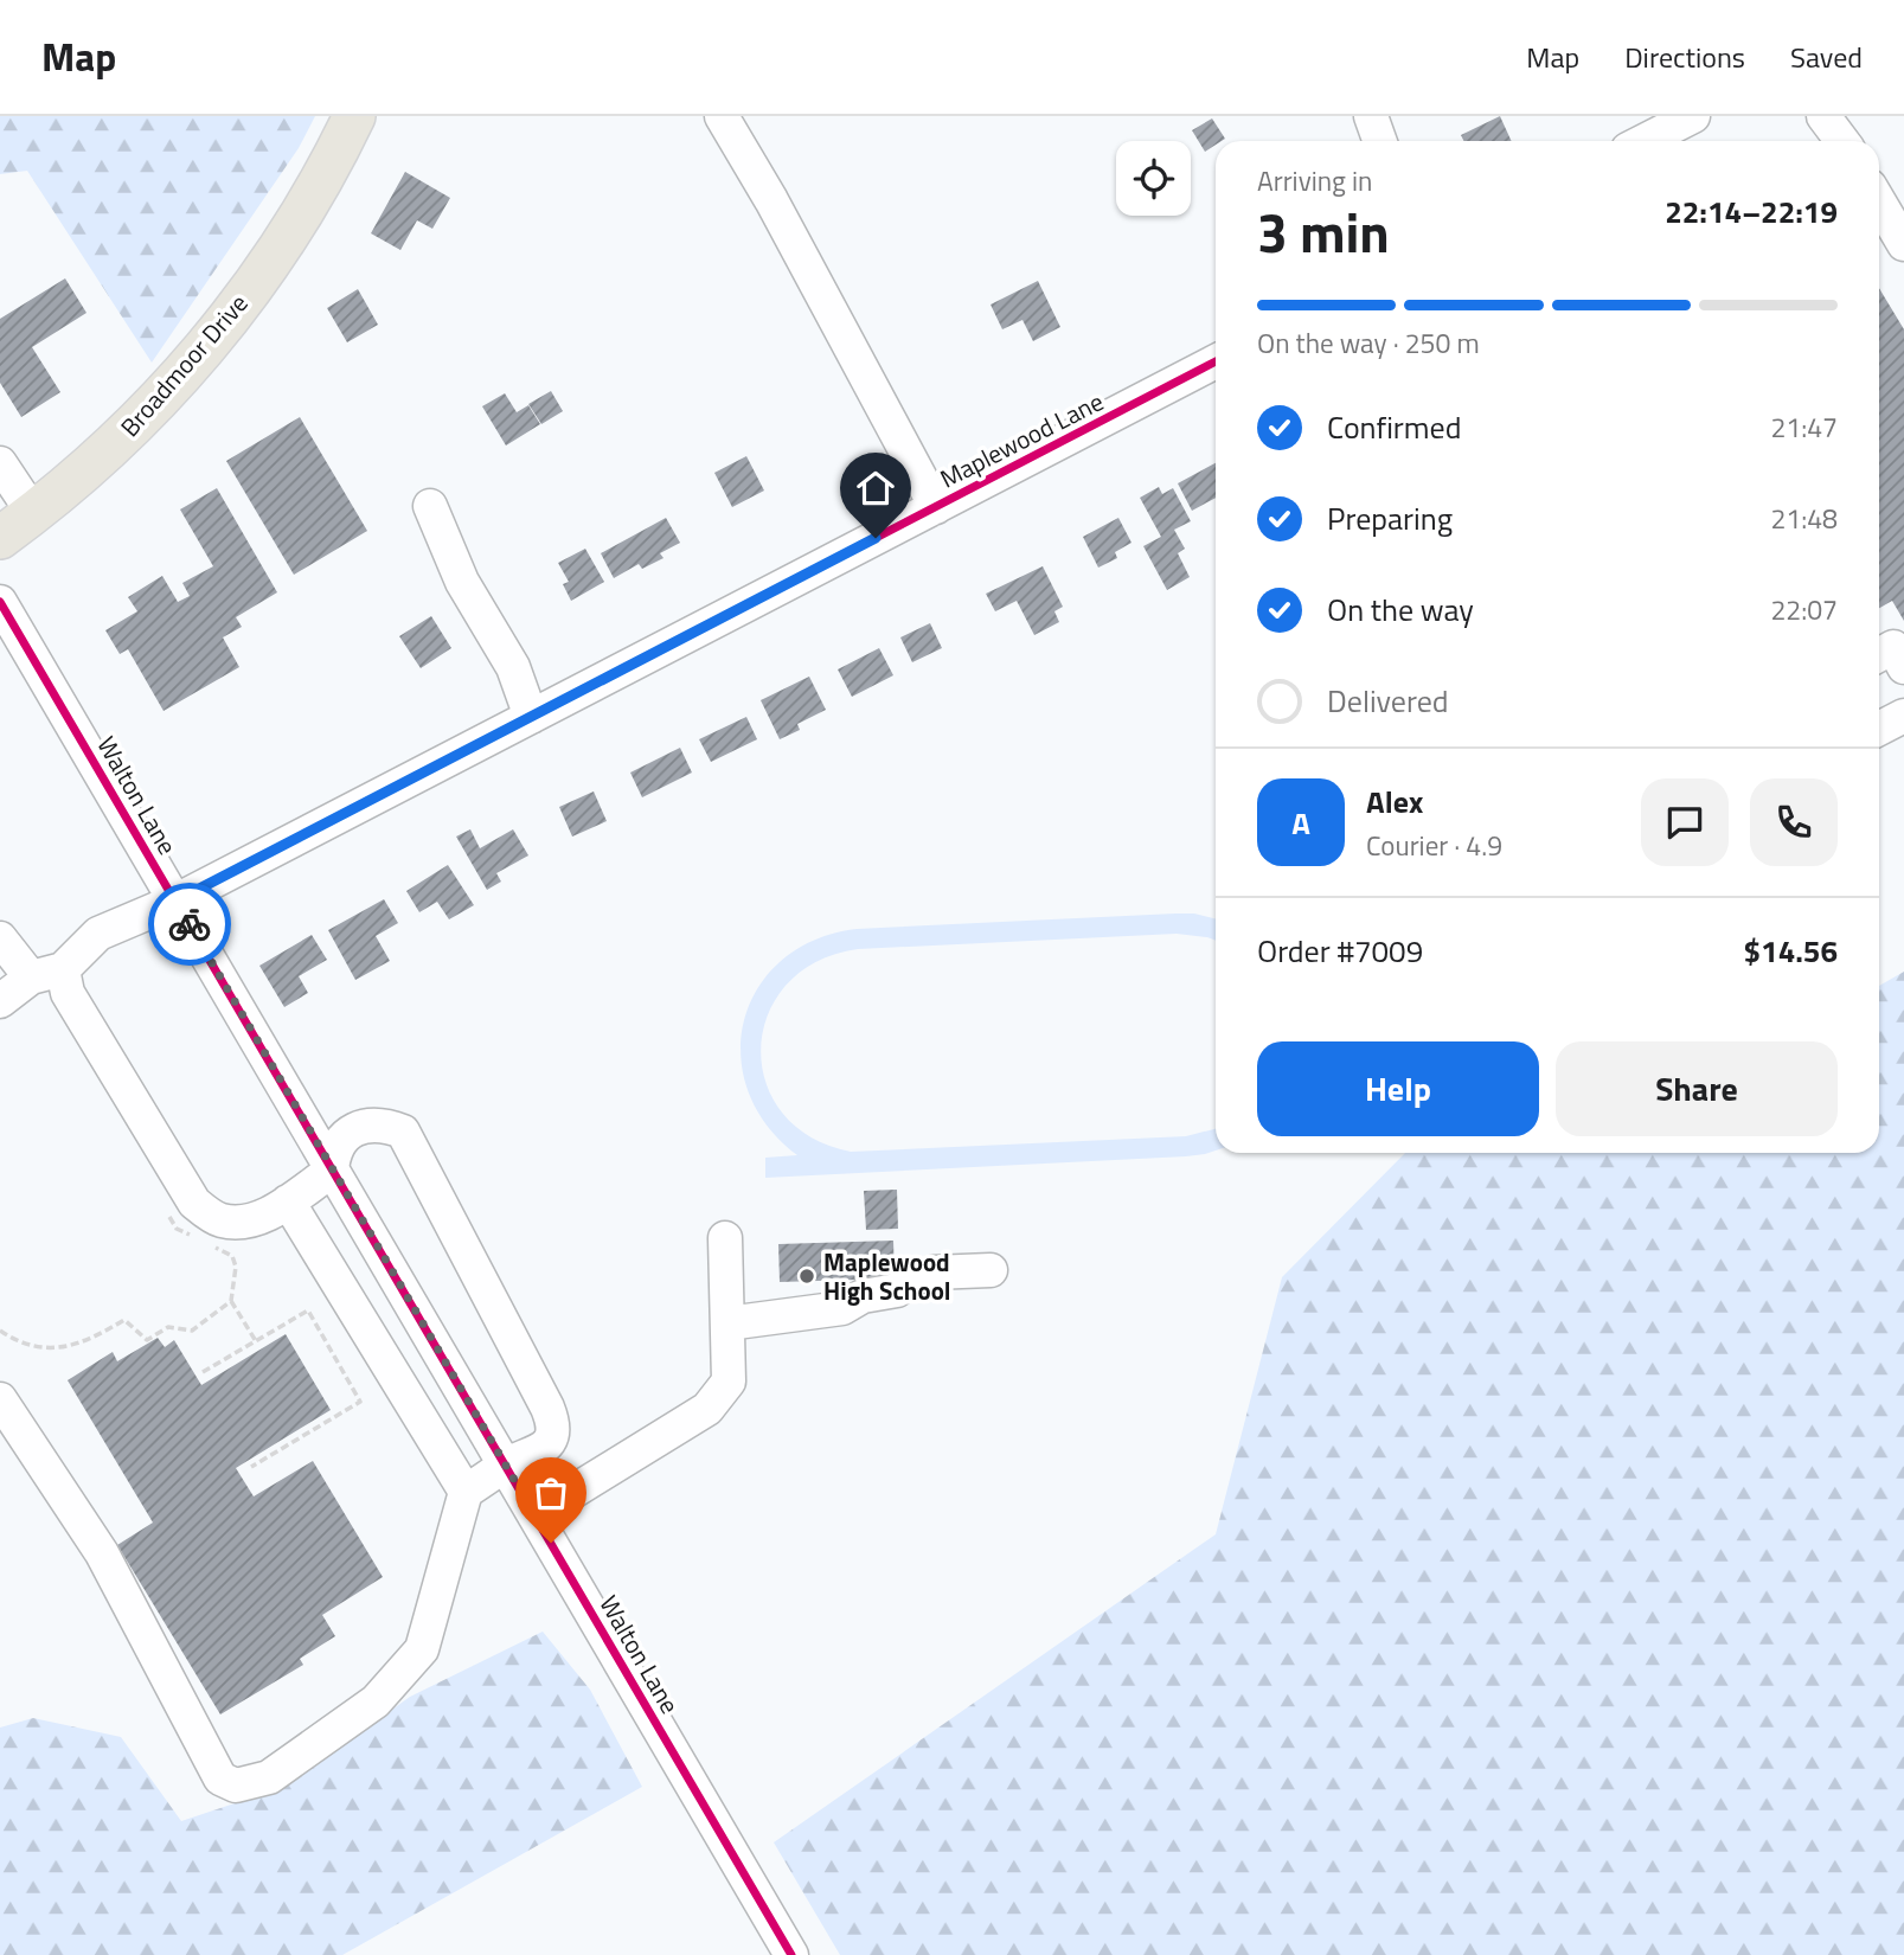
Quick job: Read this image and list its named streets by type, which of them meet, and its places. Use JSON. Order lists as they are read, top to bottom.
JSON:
{
  "streets": {
    "main road": ["Broadmoor Drive"],
    "street": ["Maplewood Lane", "Walton Lane"]
  },
  "crossings": [
    ["Maplewood Lane", "Walton Lane"]
  ],
  "places": ["Maplewood High School"],
  "page": {
    "header": "Map",
    "nav": ["Map", "Directions", "Saved"],
    "heading": ["3 min", "Arriving in", "22:14–22:19"],
    "panel": [
      "Alex",
      "Courier · 4.9",
      "Order #7009",
      "$14.56"
    ],
    "bar": "On the way · 250 m",
    "list": [
      ["Confirmed", "21:47"],
      ["Preparing", "21:48"],
      ["On the way", "22:07"],
      "Delivered"
    ],
    "round": "A",
    "buttons": ["Help", "Share"]
  }
}
